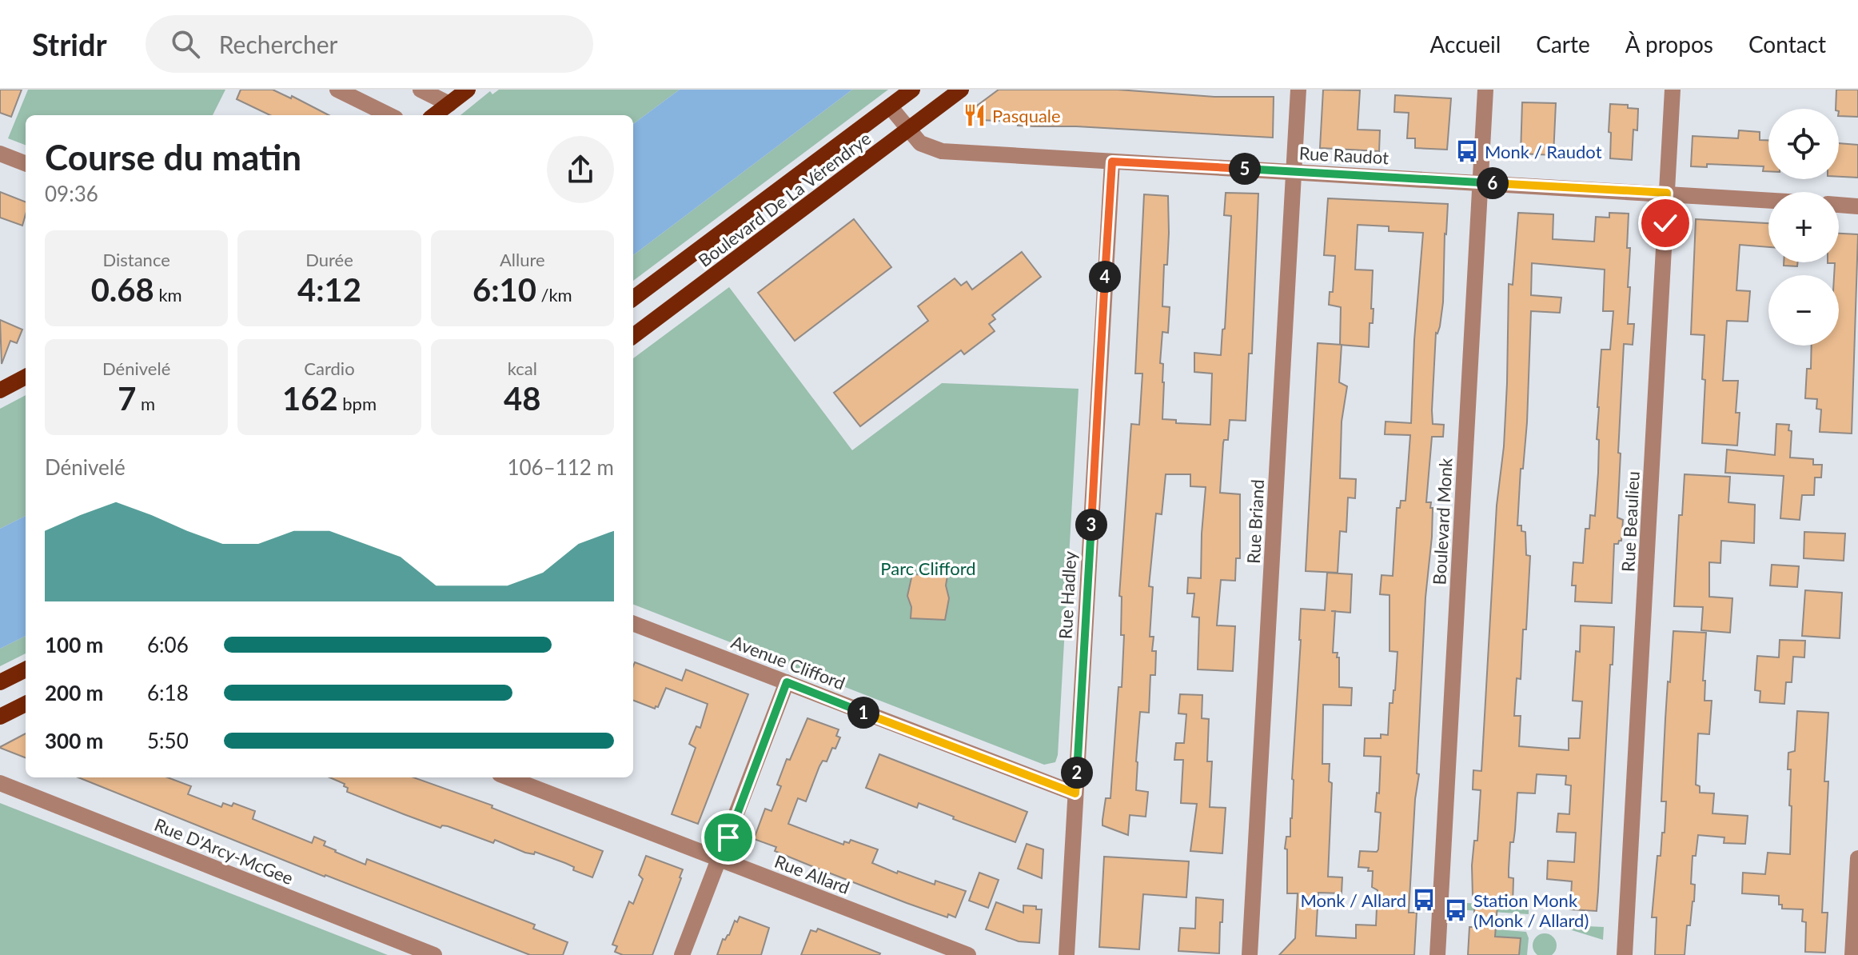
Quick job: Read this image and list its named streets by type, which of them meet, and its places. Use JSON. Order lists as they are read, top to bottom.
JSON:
{
  "streets": {
    "main road": ["Boulevard De La Vérendrye"],
    "street": [
      "Rue Raudot",
      "Rue Briand",
      "Boulevard Monk",
      "Rue Beaulieu",
      "Rue Hadley",
      "Avenue Clifford",
      "Rue D'Arcy-McGee",
      "Rue Allard"
    ]
  },
  "crossings": [
    ["Rue Raudot", "Boulevard De La Vérendrye"],
    ["Rue Raudot", "Rue Briand"],
    ["Rue Raudot", "Boulevard Monk"],
    ["Rue Raudot", "Rue Beaulieu"],
    ["Rue Raudot", "Rue Hadley"],
    ["Rue Hadley", "Avenue Clifford"]
  ],
  "parks": ["Parc Clifford"],
  "places": {
    "restaurant": ["Pasquale"],
    "bus stop": ["Monk / Raudot", "Monk / Allard", "Station Monk (Monk / Allard)"]
  },
  "page": {
    "header": "Stridr",
    "search": "Rechercher",
    "nav": [
      "Accueil",
      "Carte",
      "À propos",
      "Contact"
    ],
    "map_buttons": ["+", "−"],
    "heading": ["Course du matin", "09:36"],
    "pins": [
      "5",
      "6",
      "4",
      "3",
      "1",
      "2"
    ],
    "stats": [
      ["Distance", "0.68 km"],
      ["Durée", "4:12"],
      ["Allure", "6:10 /km"],
      ["Dénivelé", "7 m"],
      ["Cardio", "162 bpm"],
      ["kcal", "48"]
    ],
    "chart": ["Dénivelé", "106–112 m"],
    "list": [
      {
        "name": "100 m",
        "note": "6:06"
      },
      {
        "name": "200 m",
        "note": "6:18"
      },
      {
        "name": "300 m",
        "note": "5:50"
      }
    ]
  }
}
